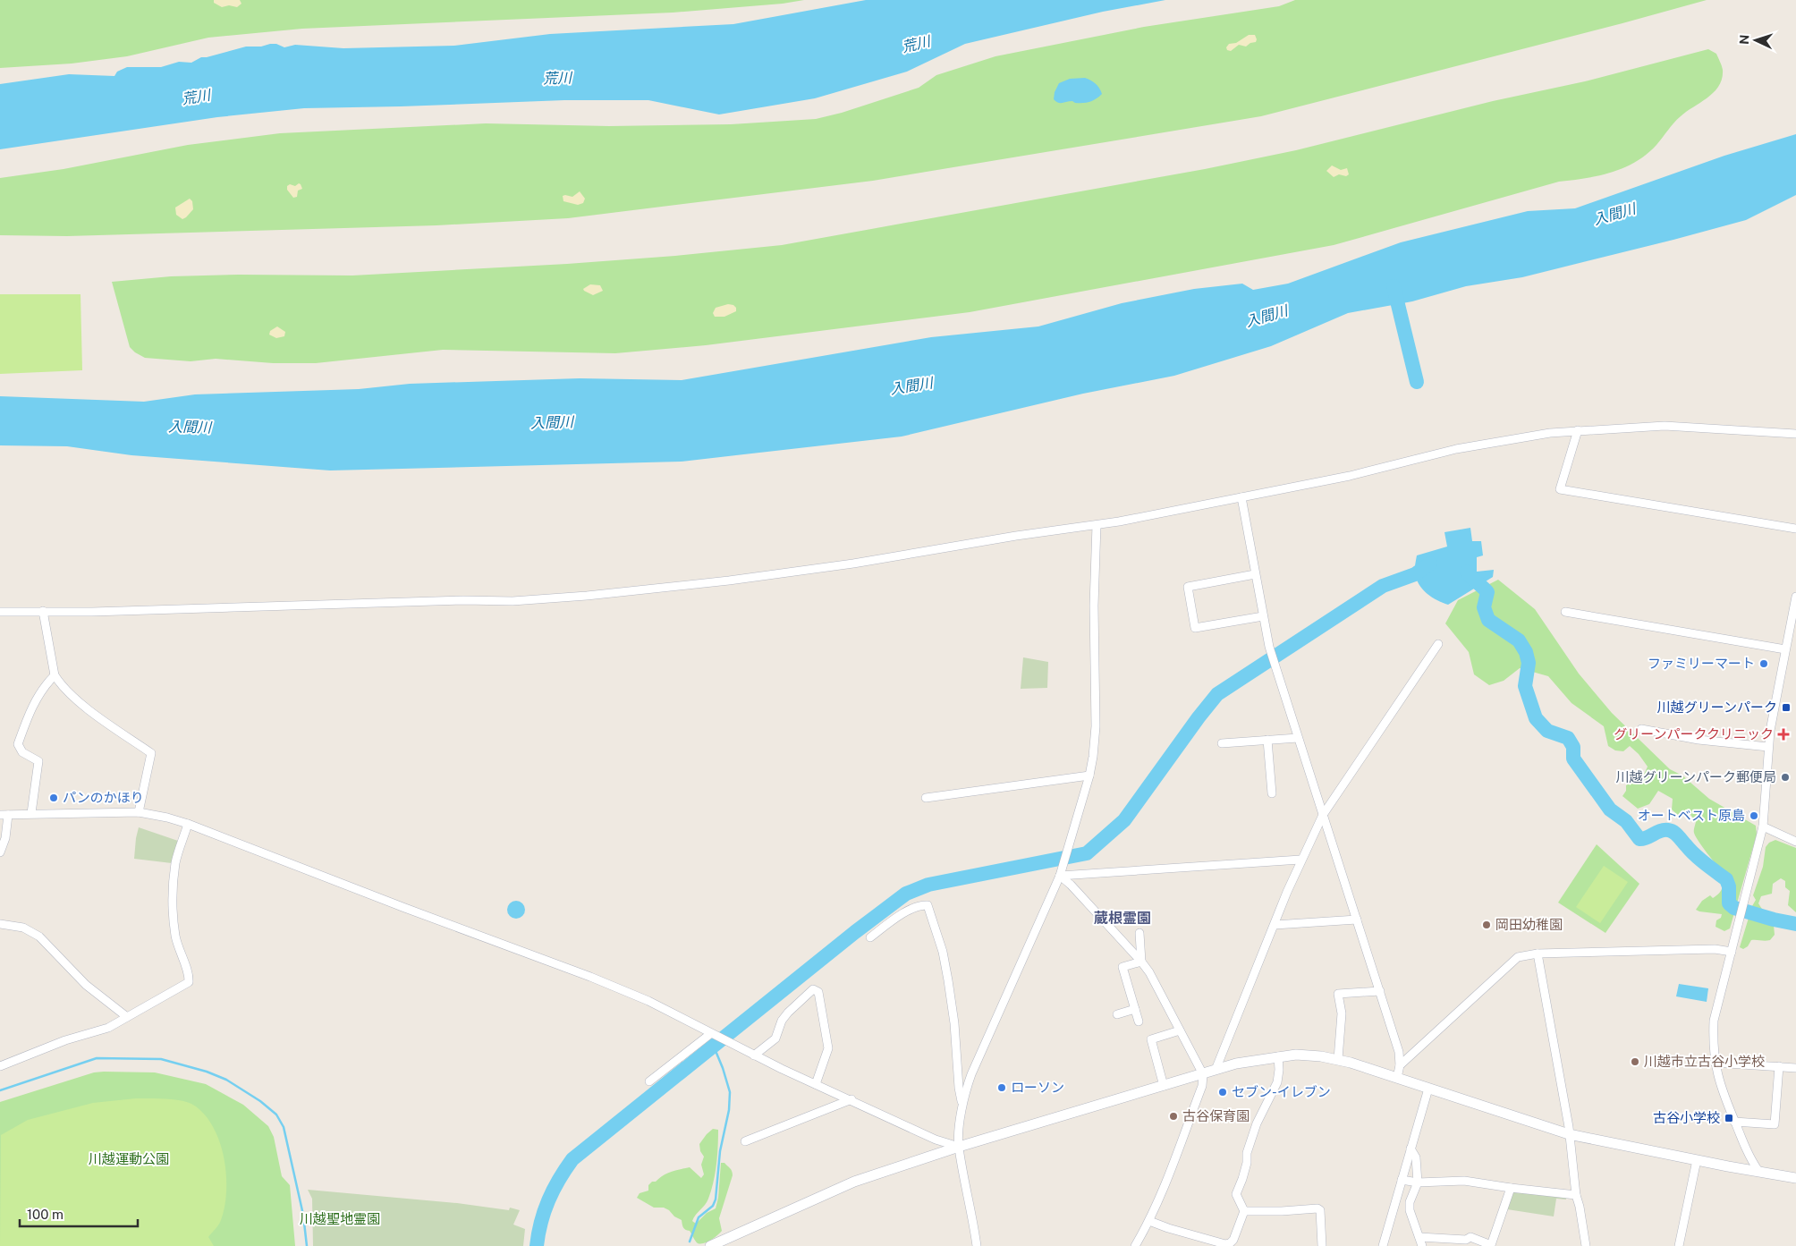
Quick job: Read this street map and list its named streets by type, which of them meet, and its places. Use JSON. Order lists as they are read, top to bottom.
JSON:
{
  "districts": ["蔵根霊園"],
  "water": ["荒川", "入間川"],
  "parks": ["川越運動公園", "川越聖地霊園"],
  "places": {
    "other": [
      "ファミリーマート",
      "川越グリーンパーク郵便局",
      "パンのかほり",
      "オートベスト原島",
      "岡田幼稚園",
      "川越市立古谷小学校",
      "ローソン",
      "セブン-イレブン",
      "古谷保育園"
    ],
    "transit": ["川越グリーンパーク", "古谷小学校"],
    "health": ["グリーンパーククリニック"]
  },
  "scale_bar": "100 m",
  "north": "left"
}
